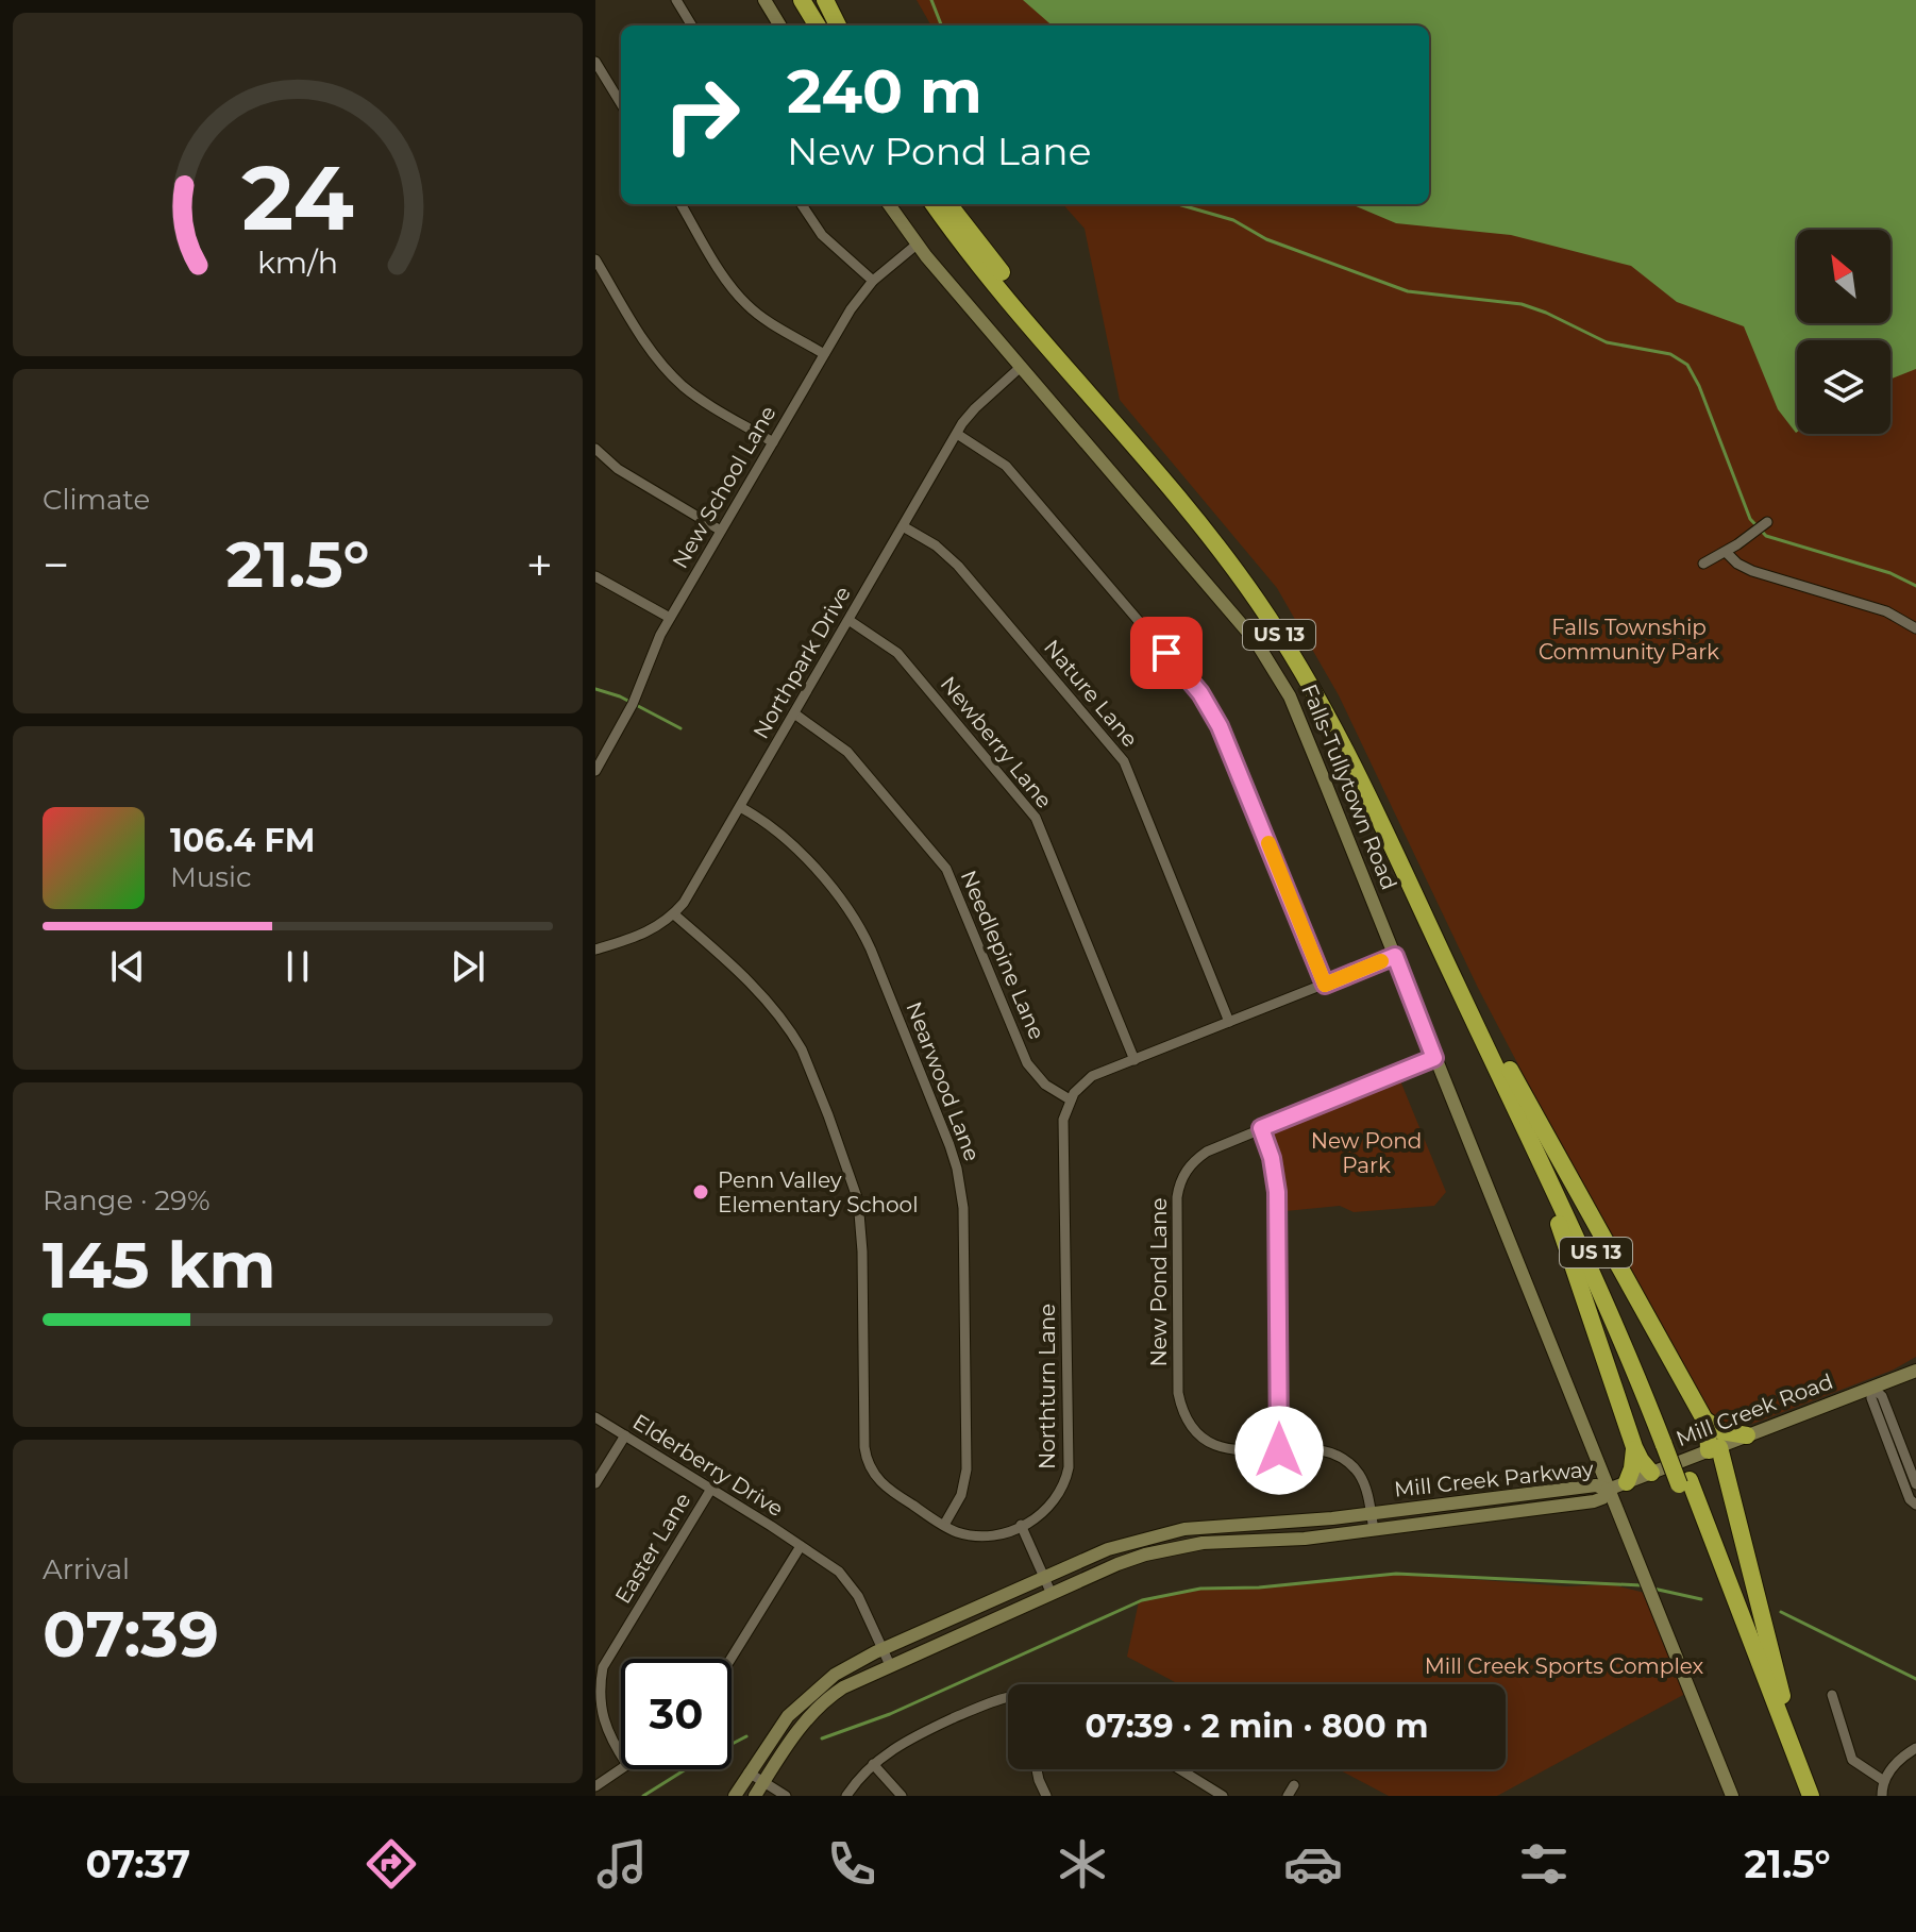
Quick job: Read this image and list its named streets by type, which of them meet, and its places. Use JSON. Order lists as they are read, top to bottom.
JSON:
{
  "streets": {
    "highway": ["US 13"],
    "main road": ["Falls-Tullytown Road", "Mill Creek Road", "Mill Creek Parkway"],
    "street": [
      "New School Lane",
      "Northpark Drive",
      "Nature Lane",
      "Newberry Lane",
      "Needlepine Lane",
      "Nearwood Lane",
      "New Pond Lane",
      "Northturn Lane",
      "Elderberry Drive",
      "Easter Lane"
    ]
  },
  "crossings": [
    ["New School Lane", "Falls-Tullytown Road"],
    ["Northpark Drive", "Nature Lane"],
    ["Northpark Drive", "Newberry Lane"],
    ["Northpark Drive", "Falls-Tullytown Road"],
    ["Northpark Drive", "Needlepine Lane"],
    ["Northpark Drive", "Nearwood Lane"],
    ["Northpark Drive", "Northturn Lane"],
    ["Falls-Tullytown Road", "New Pond Lane"],
    ["Falls-Tullytown Road", "Mill Creek Road"],
    ["Falls-Tullytown Road", "Mill Creek Parkway"],
    ["Needlepine Lane", "Northturn Lane"],
    ["Nearwood Lane", "Northturn Lane"],
    ["New Pond Lane", "Mill Creek Parkway"],
    ["Mill Creek Road", "Mill Creek Parkway"],
    ["Elderberry Drive", "Mill Creek Parkway"],
    ["Elderberry Drive", "Easter Lane"]
  ],
  "parks": ["Falls Township Community Park", "New Pond Park", "Mill Creek Sports Complex"],
  "places": ["Penn Valley Elementary School"],
  "north": "top left",
  "page": {
    "turn": ["240 m", "New Pond Lane"],
    "tile": [
      "Climate",
      ["Range · 29%", "145 km"],
      ["Arrival", "07:39"]
    ],
    "heat": ["−", "21.5°", "+"],
    "song": ["106.4 FM", "Music"],
    "limit": "30",
    "trip": "07:39 · 2 min · 800 m",
    "tabs": ["07:37", "21.5°"],
    "gauge": ["24", "km/h"]
  }
}
